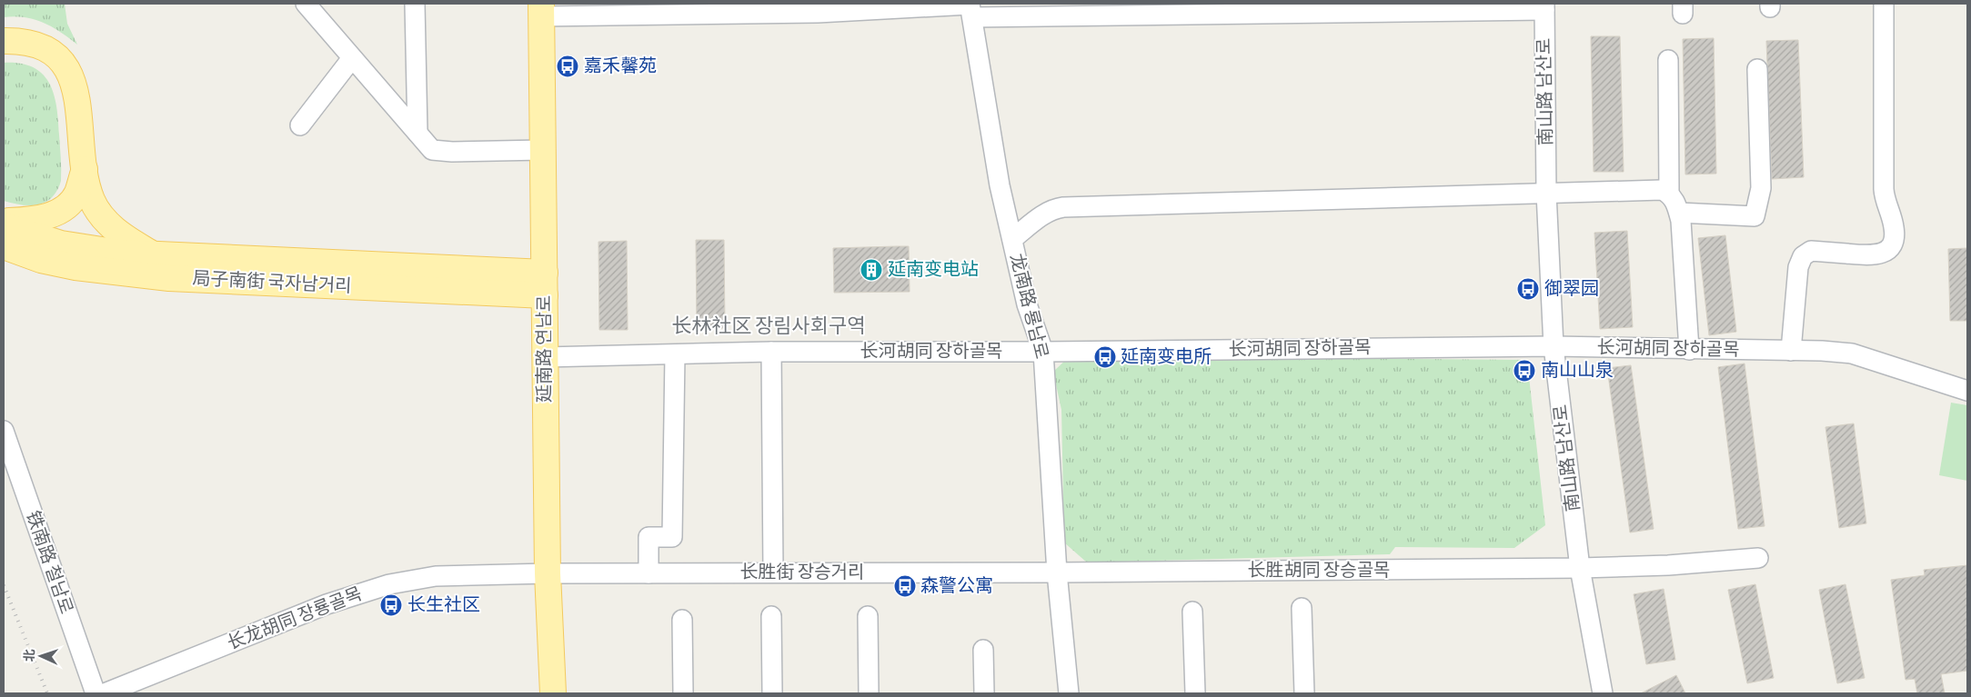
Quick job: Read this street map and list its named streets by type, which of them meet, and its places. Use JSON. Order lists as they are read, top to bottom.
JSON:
{
  "streets": {
    "main road": ["局子南街 국자남거리", "延南路 연남로"],
    "street": [
      "南山路 남산로",
      "龙南路 룡남로",
      "长河胡同 장하골목",
      "铁南路 철남로",
      "长胜胡同 장승골목",
      "长胜街 장승거리",
      "长龙胡同 장룡골목"
    ]
  },
  "crossings": [
    ["南山路 남산로", "长河胡同 장하골목"],
    ["南山路 남산로", "长胜胡同 장승골목"],
    ["局子南街 국자남거리", "延南路 연남로"],
    ["龙南路 룡남로", "长河胡同 장하골목"],
    ["龙南路 룡남로", "长胜胡同 장승골목"],
    ["龙南路 룡남로", "长胜街 장승거리"],
    ["延南路 연남로", "长河胡同 장하골목"],
    ["延南路 연남로", "长胜街 장승거리"],
    ["延南路 연남로", "长龙胡同 장룡골목"],
    ["长胜胡同 장승골목", "长胜街 장승거리"],
    ["长胜街 장승거리", "长龙胡同 장룡골목"]
  ],
  "districts": ["长林社区 장림사회구역"],
  "places": {
    "bus stop": [
      "嘉禾馨苑",
      "御翠园",
      "延南变电所",
      "南山山泉",
      "森警公寓",
      "长生社区"
    ],
    "building": ["延南变电站"]
  },
  "north": "left"
}
